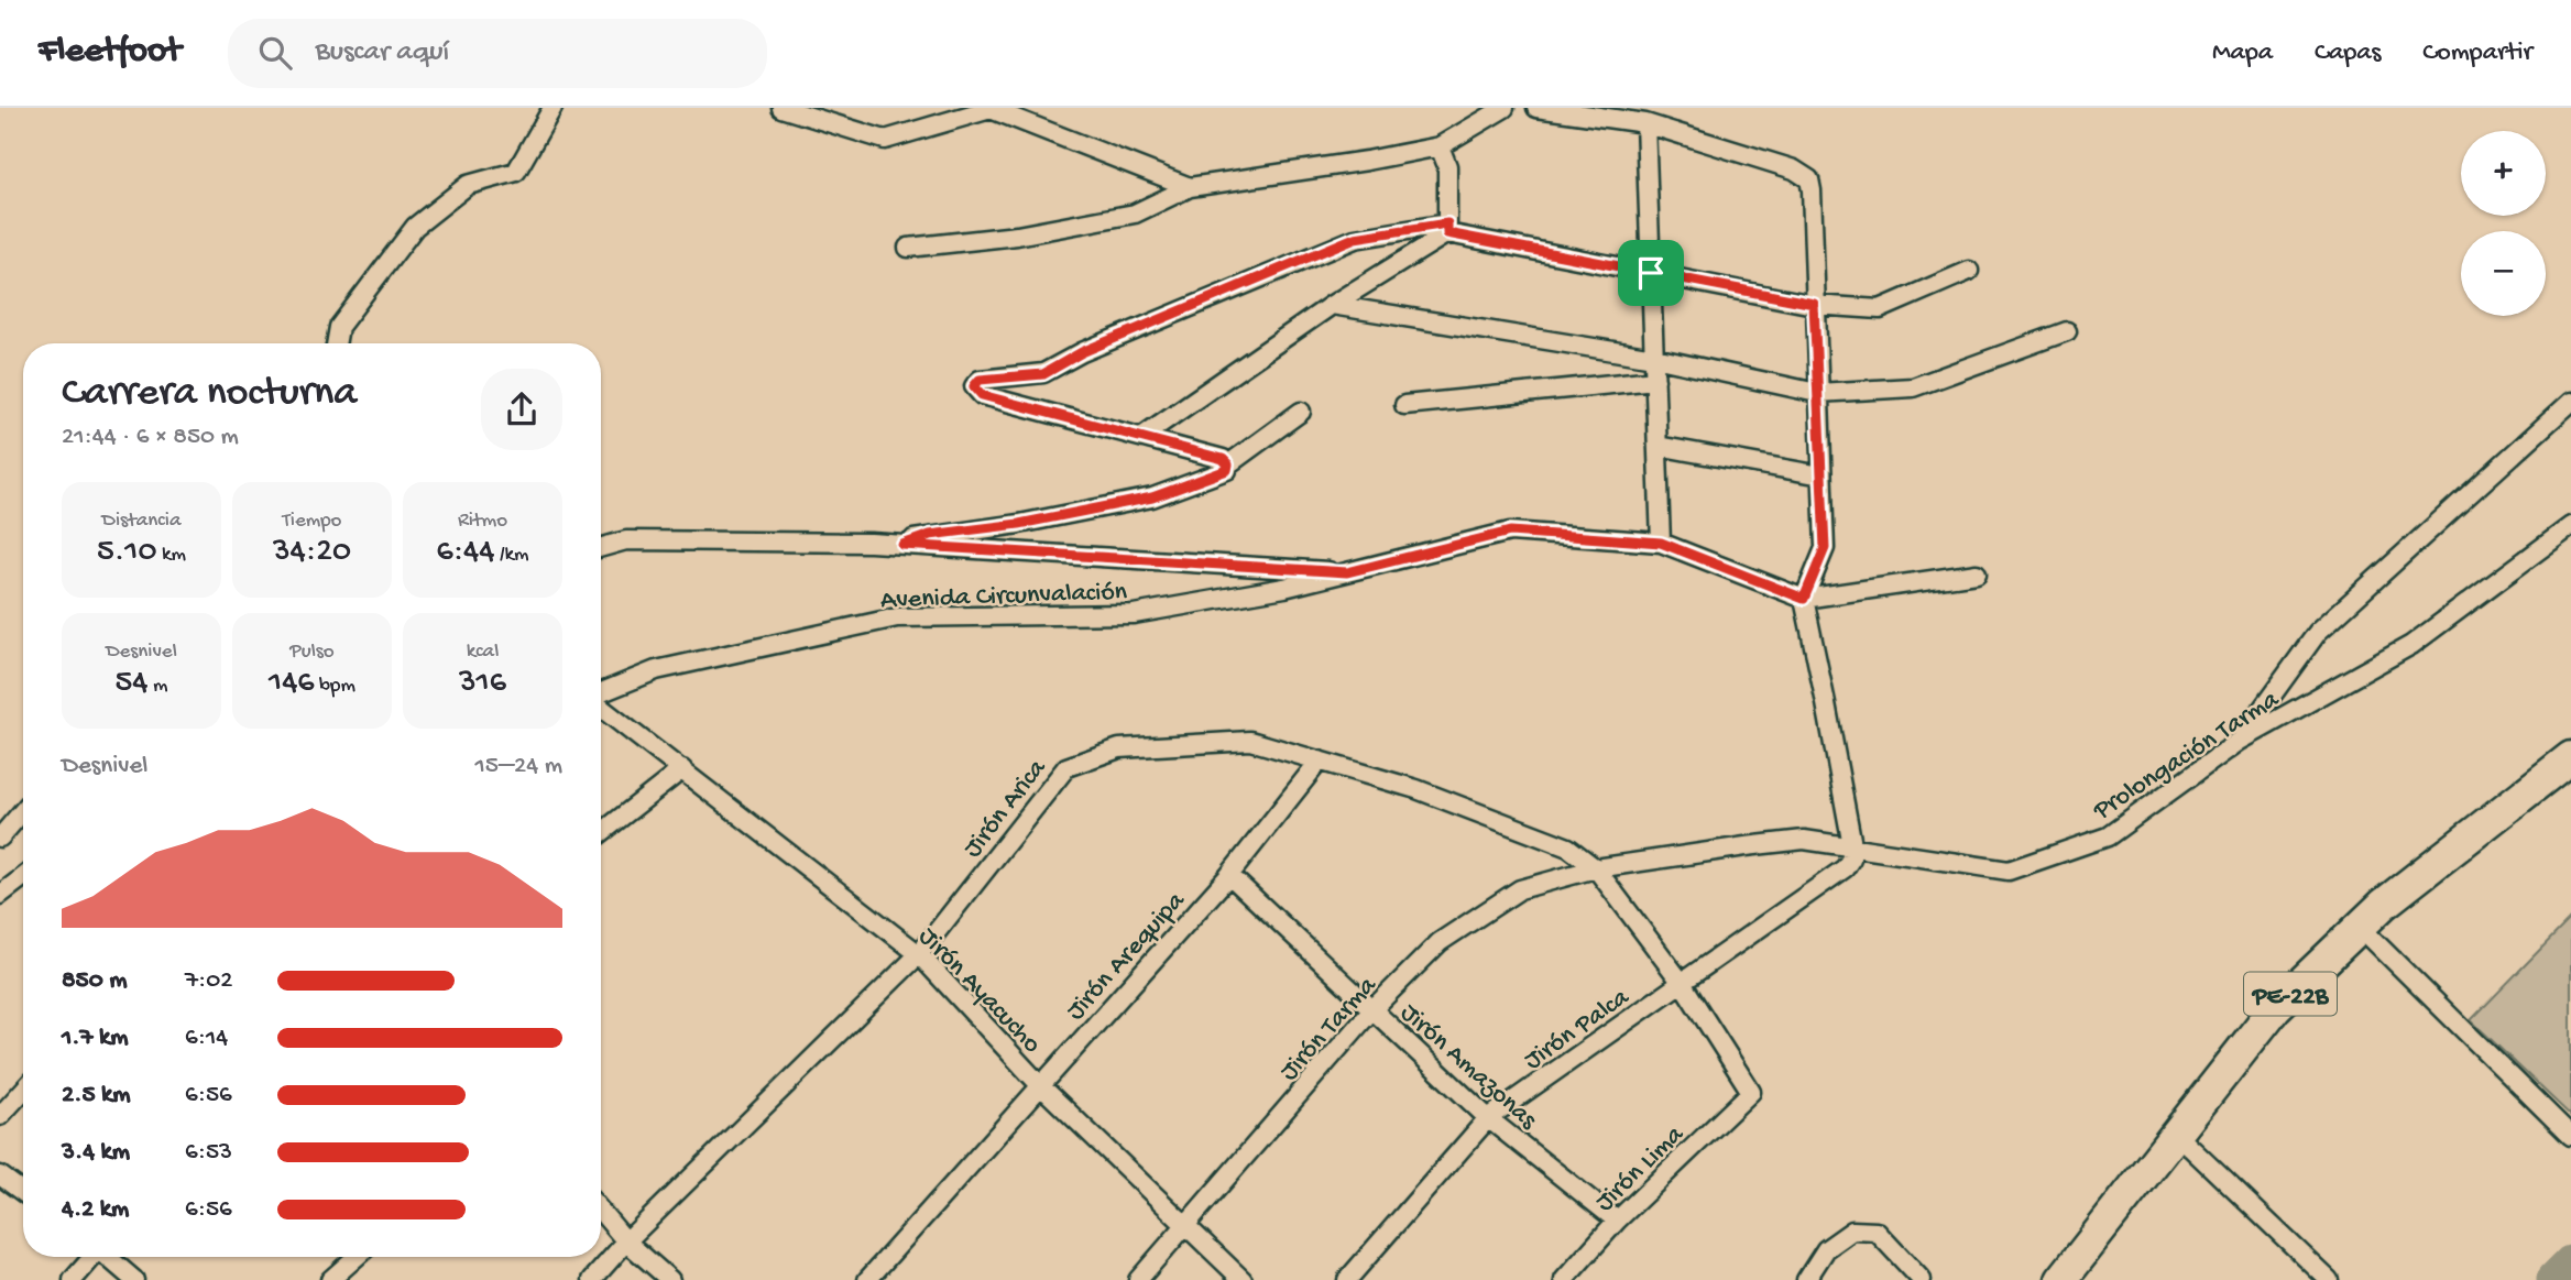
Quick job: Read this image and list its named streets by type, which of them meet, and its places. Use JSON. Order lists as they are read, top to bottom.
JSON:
{
  "streets": {
    "highway": ["PE-22B"],
    "street": [
      "Avenida Circunvalación",
      "Prolongación Tarma",
      "Jirón Arica",
      "Jirón Arequipa",
      "Jirón Ayacucho",
      "Jirón Tarma",
      "Jirón Palca",
      "Jirón Amazonas",
      "Jirón Lima"
    ]
  },
  "crossings": [
    ["Prolongación Tarma", "Jirón Arica"],
    ["Prolongación Tarma", "Jirón Tarma"],
    ["Prolongación Tarma", "Jirón Palca"],
    ["Jirón Arica", "Jirón Arequipa"],
    ["Jirón Arica", "Jirón Ayacucho"],
    ["Jirón Arica", "Jirón Tarma"],
    ["Jirón Arica", "Jirón Palca"],
    ["Jirón Arica", "Jirón Lima"],
    ["Jirón Arequipa", "Jirón Ayacucho"],
    ["Jirón Arequipa", "Jirón Amazonas"],
    ["Jirón Ayacucho", "Jirón Tarma"],
    ["Jirón Tarma", "Jirón Amazonas"],
    ["Jirón Palca", "Jirón Amazonas"],
    ["Jirón Amazonas", "Jirón Lima"]
  ],
  "page": {
    "header": "Fleetfoot",
    "search": "Buscar aquí",
    "nav": ["Mapa", "Capas", "Compartir"],
    "map_buttons": ["+", "−"],
    "heading": ["Carrera nocturna", "21:44 · 6 × 850 m"],
    "stats": [
      ["Distancia", "5.10 km"],
      ["Tiempo", "34:20"],
      ["Ritmo", "6:44 /km"],
      ["Desnivel", "54 m"],
      ["Pulso", "146 bpm"],
      ["kcal", "316"]
    ],
    "chart": ["Desnivel", "15–24 m"],
    "list": [
      {
        "name": "850 m",
        "note": "7:02"
      },
      {
        "name": "1.7 km",
        "note": "6:14"
      },
      {
        "name": "2.5 km",
        "note": "6:56"
      },
      {
        "name": "3.4 km",
        "note": "6:53"
      },
      {
        "name": "4.2 km",
        "note": "6:56"
      }
    ]
  }
}
